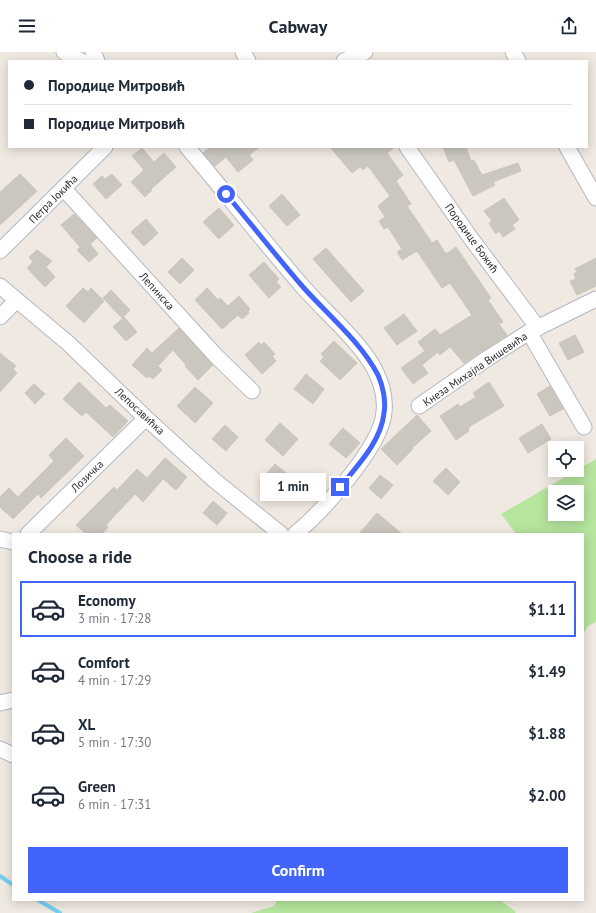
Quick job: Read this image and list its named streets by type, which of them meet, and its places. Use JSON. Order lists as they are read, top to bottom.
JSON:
{
  "streets": {
    "street": [
      "Петра Јокића",
      "Породице Божић",
      "Лепинска",
      "Кнеза Михајла Вишевића",
      "Лепосавићка",
      "Лозичка"
    ]
  },
  "crossings": [
    ["Петра Јокића", "Лепинска"],
    ["Породице Божић", "Кнеза Михајла Вишевића"],
    ["Лепосавићка", "Лозичка"]
  ],
  "page": {
    "header": "Cabway",
    "banner": ["Породице Митровић", "Породице Митровић"],
    "bubble": "1 min",
    "heading": "Choose a ride",
    "list": [
      {
        "name": "Economy",
        "note": "3 min · 17:28",
        "value": "$1.11"
      },
      {
        "name": "Comfort",
        "note": "4 min · 17:29",
        "value": "$1.49"
      },
      {
        "name": "XL",
        "note": "5 min · 17:30",
        "value": "$1.88"
      },
      {
        "name": "Green",
        "note": "6 min · 17:31",
        "value": "$2.00"
      }
    ],
    "buttons": "Confirm"
  }
}
